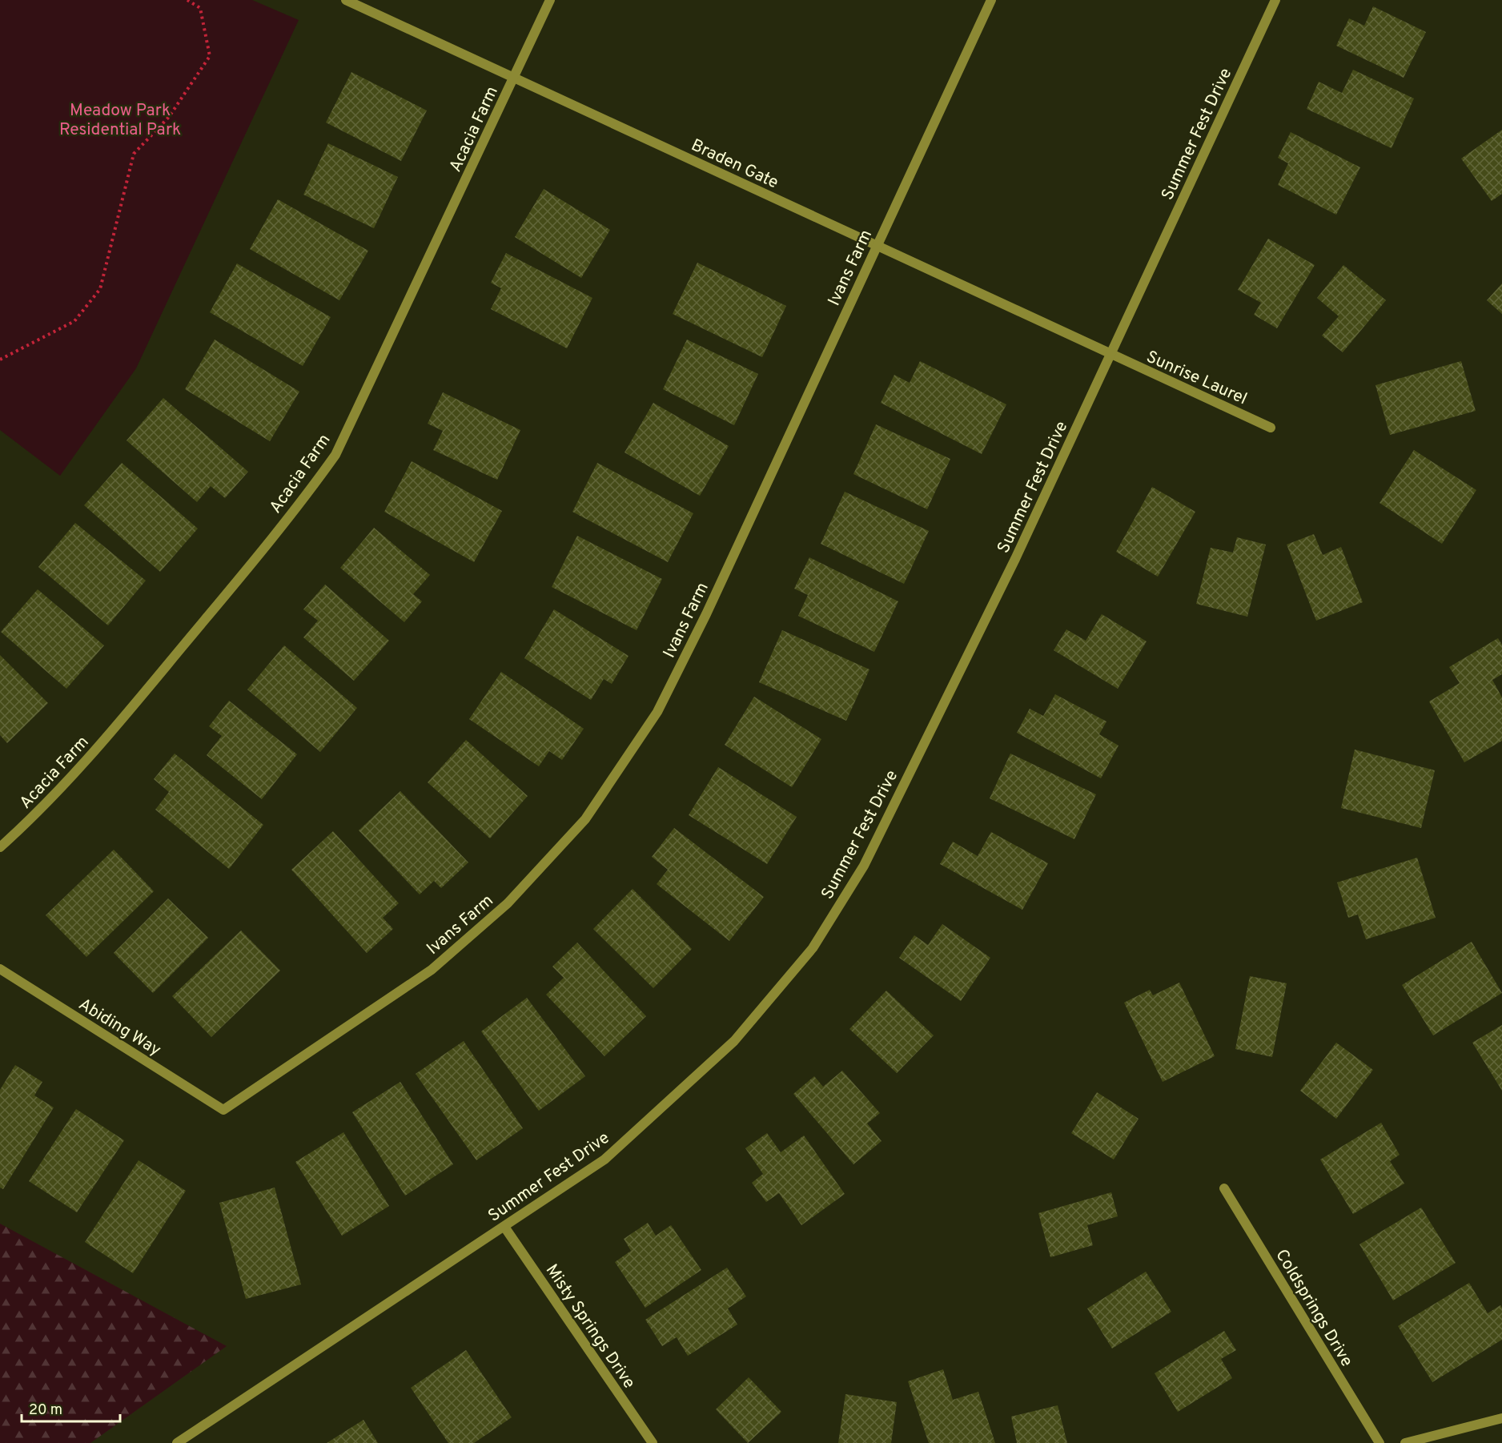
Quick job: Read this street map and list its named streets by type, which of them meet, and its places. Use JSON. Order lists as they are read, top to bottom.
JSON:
{
  "streets": {
    "street": [
      "Acacia Farm",
      "Summer Fest Drive",
      "Braden Gate",
      "Ivans Farm",
      "Sunrise Laurel",
      "Abiding Way",
      "Coldsprings Drive",
      "Misty Springs Drive"
    ]
  },
  "crossings": [
    ["Acacia Farm", "Braden Gate"],
    ["Summer Fest Drive", "Braden Gate"],
    ["Summer Fest Drive", "Sunrise Laurel"],
    ["Summer Fest Drive", "Misty Springs Drive"],
    ["Braden Gate", "Ivans Farm"],
    ["Braden Gate", "Sunrise Laurel"],
    ["Ivans Farm", "Abiding Way"]
  ],
  "parks": ["Meadow Park Residential Park"],
  "scale_bar": "20 m"
}
